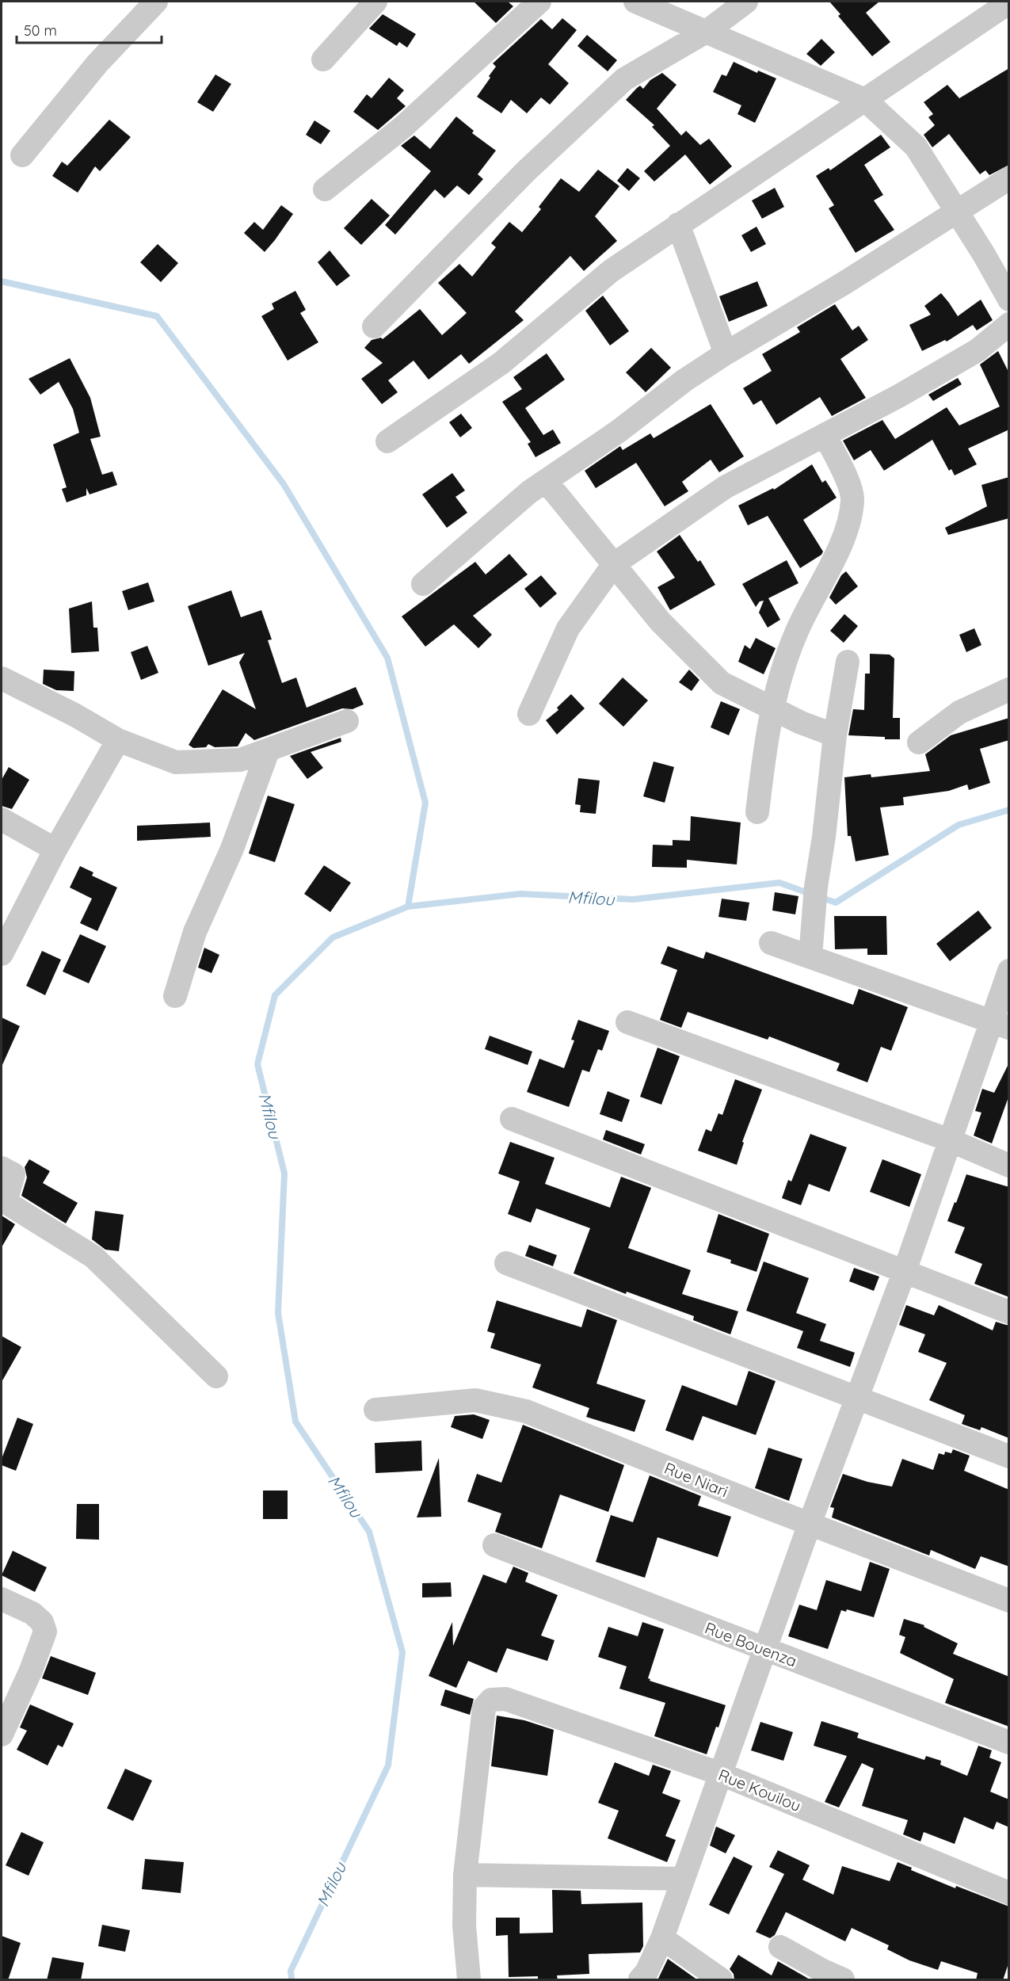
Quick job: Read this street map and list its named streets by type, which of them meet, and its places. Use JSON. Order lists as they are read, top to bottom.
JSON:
{
  "streets": {
    "street": ["Rue Niari", "Rue Bouenza", "Rue Kouilou"]
  },
  "water": ["Mfilou"],
  "scale_bar": "50 m"
}
